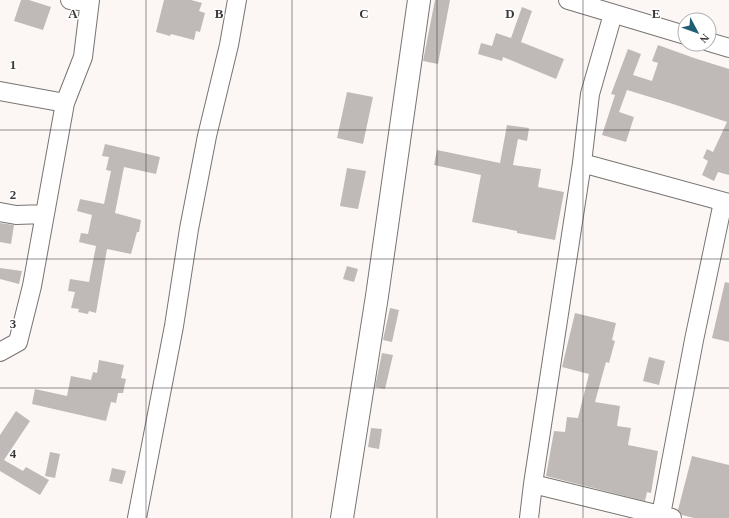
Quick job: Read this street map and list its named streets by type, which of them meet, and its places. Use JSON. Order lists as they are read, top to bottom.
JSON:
{
  "north": "bottom right",
  "grid": {
    "columns": [
      "A",
      "B",
      "C",
      "D",
      "E"
    ],
    "rows": [
      "1",
      "2",
      "3",
      "4"
    ]
  }
}
